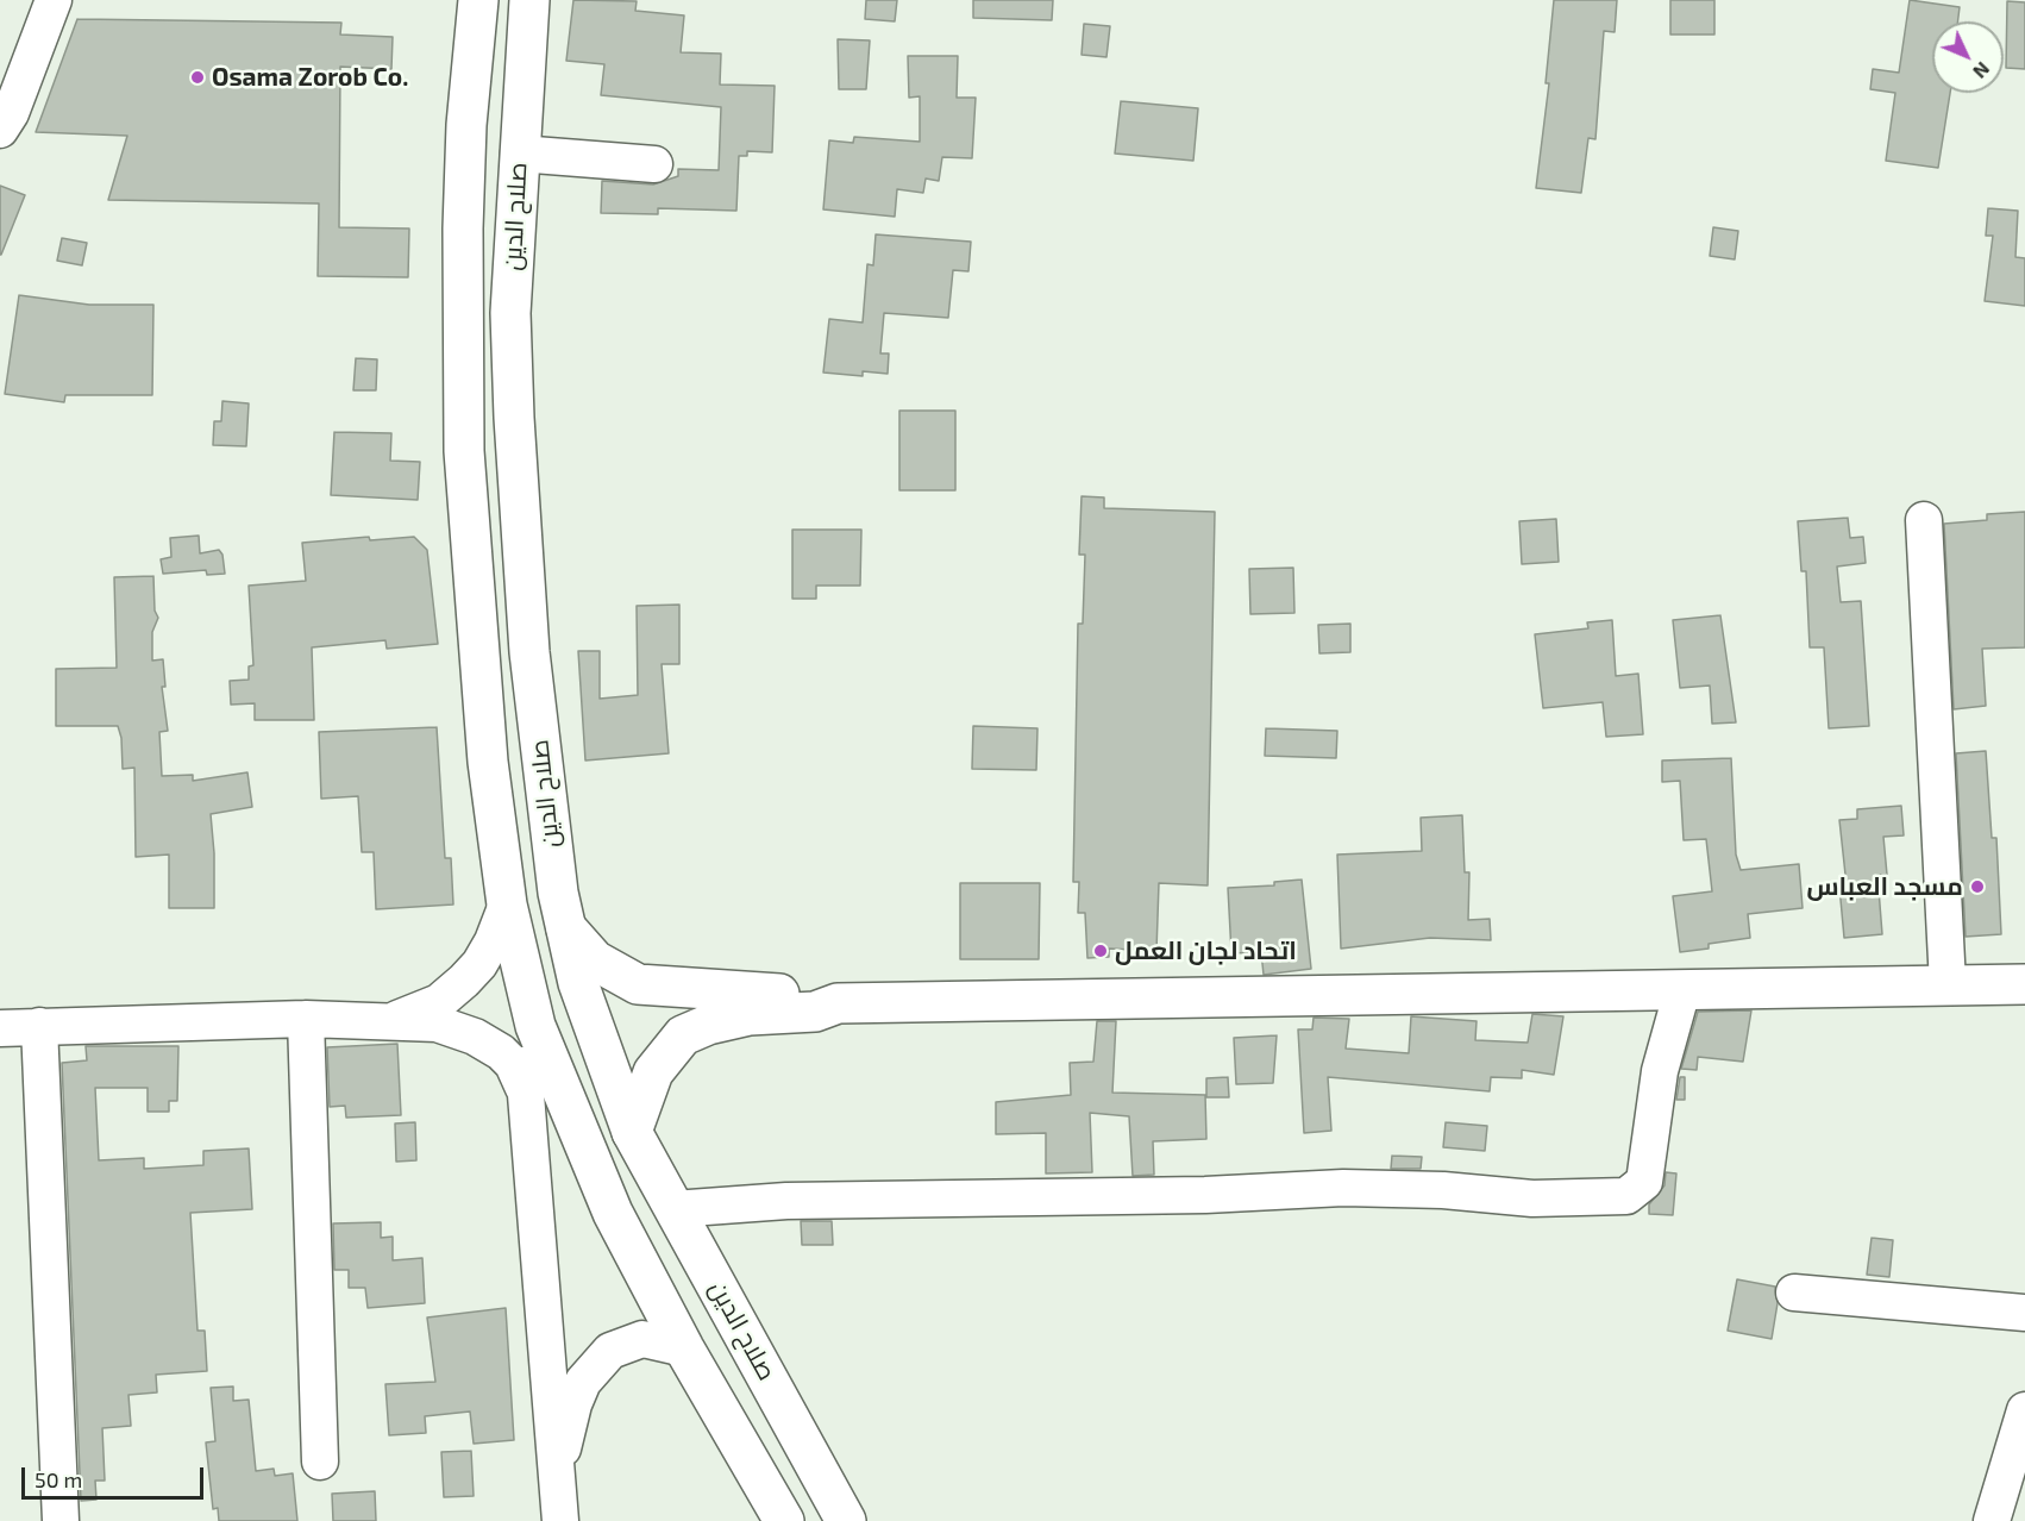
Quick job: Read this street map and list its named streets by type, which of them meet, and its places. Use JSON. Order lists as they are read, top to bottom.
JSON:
{
  "streets": {
    "main road": ["صلاح الدين"]
  },
  "places": ["Osama Zorob Co.", "مسجد العباس", "اتحاد لجان العمل"],
  "scale_bar": "50 m",
  "north": "bottom right"
}
